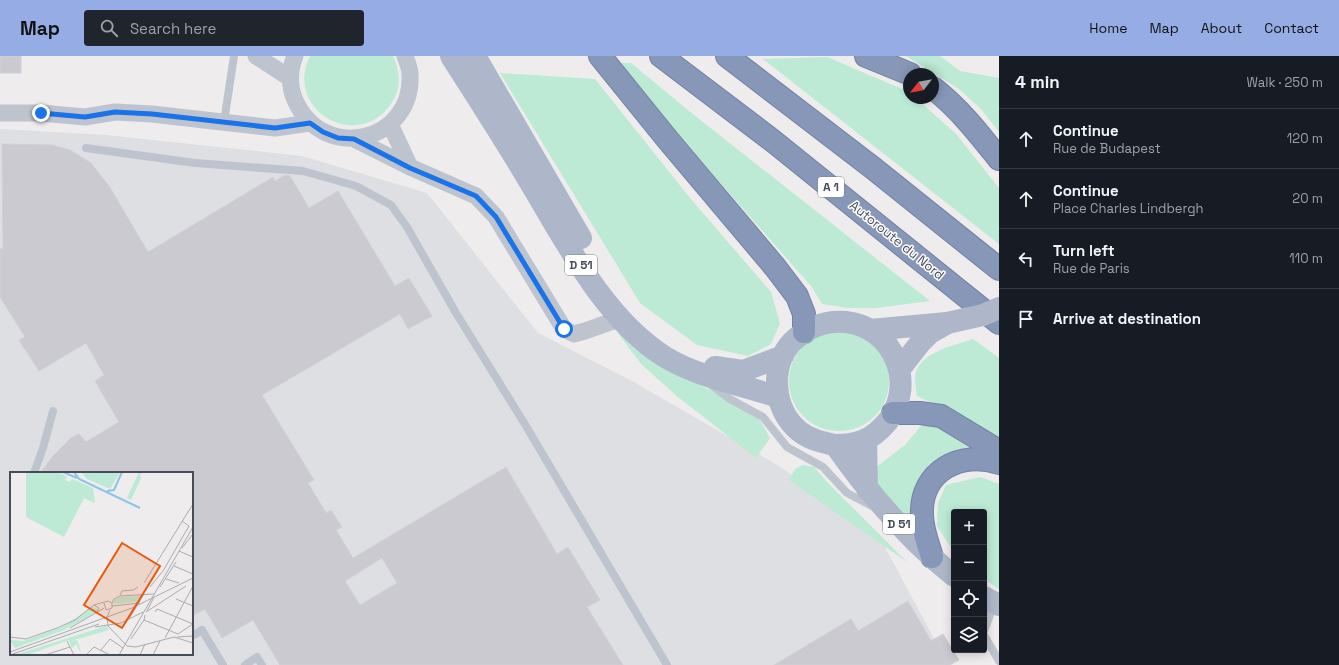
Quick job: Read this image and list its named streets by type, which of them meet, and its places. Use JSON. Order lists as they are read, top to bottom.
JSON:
{
  "streets": {
    "highway": ["A 1", "Autoroute du Nord"],
    "main road": ["D 51"]
  },
  "north": "bottom left",
  "page": {
    "header": "Map",
    "search": "Search here",
    "nav": [
      "Home",
      "Map",
      "About",
      "Contact"
    ],
    "heading": ["4 min", "Walk · 250 m"],
    "list": [
      ["Continue", "Rue de Budapest", "120 m"],
      ["Continue", "Place Charles Lindbergh", "20 m"],
      ["Turn left", "Rue de Paris", "110 m"],
      "Arrive at destination"
    ],
    "map_buttons": ["+", "−"]
  }
}
